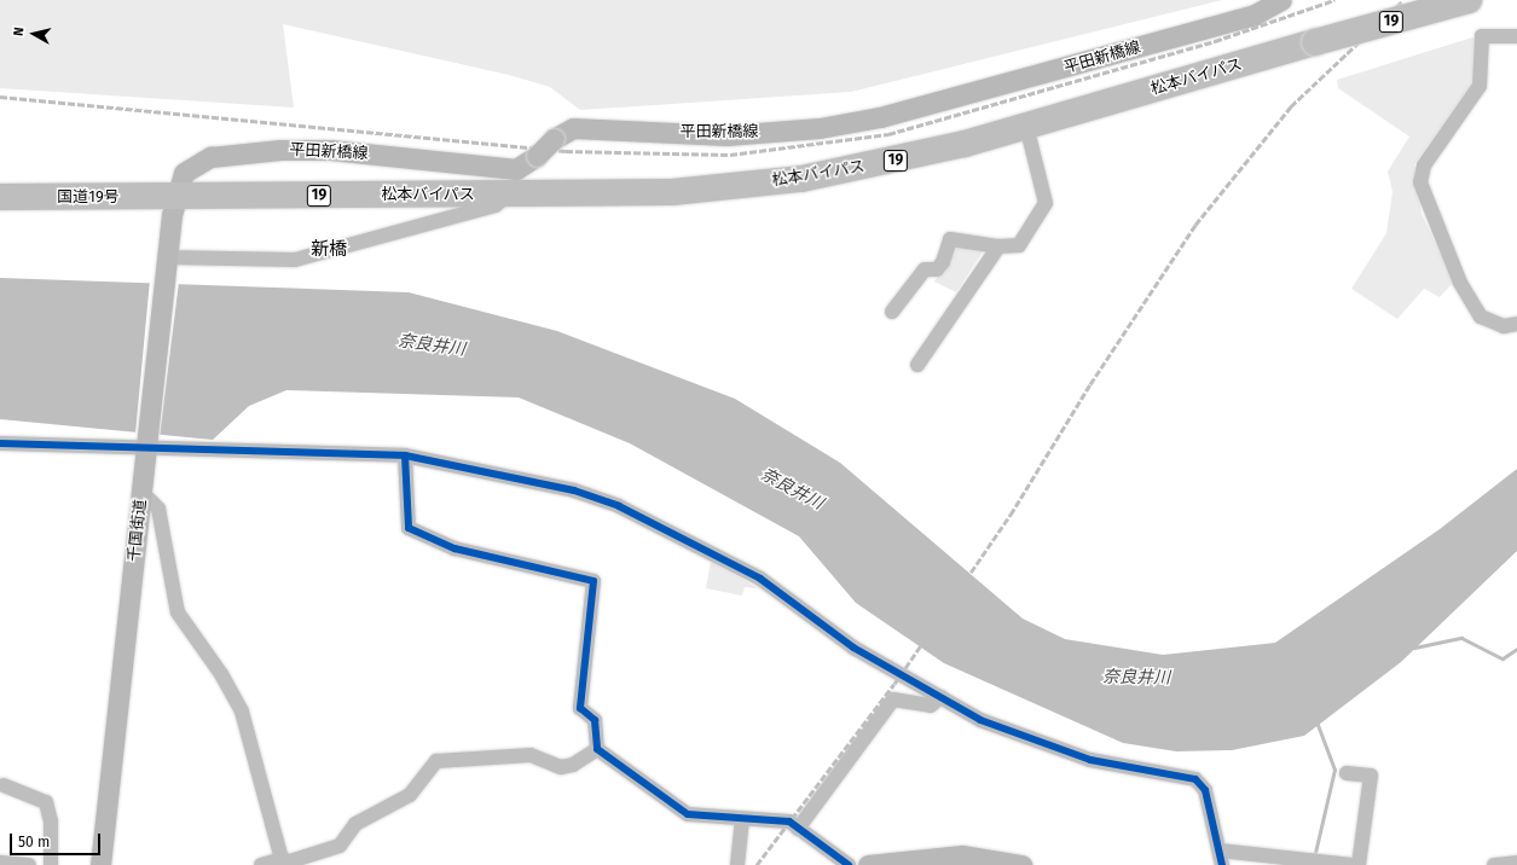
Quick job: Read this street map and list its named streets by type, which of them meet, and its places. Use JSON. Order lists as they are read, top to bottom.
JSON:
{
  "streets": {
    "highway": ["19", "松本バイパス", "国道19号"],
    "main road": ["平田新橋線", "千国街道"]
  },
  "crossings": [
    ["平田新橋線", "松本バイパス"],
    ["平田新橋線", "国道19号"],
    ["平田新橋線", "千国街道"],
    ["松本バイパス", "国道19号"],
    ["松本バイパス", "千国街道"],
    ["国道19号", "千国街道"]
  ],
  "districts": ["新橋"],
  "water": ["奈良井川"],
  "scale_bar": "50 m",
  "north": "left"
}
